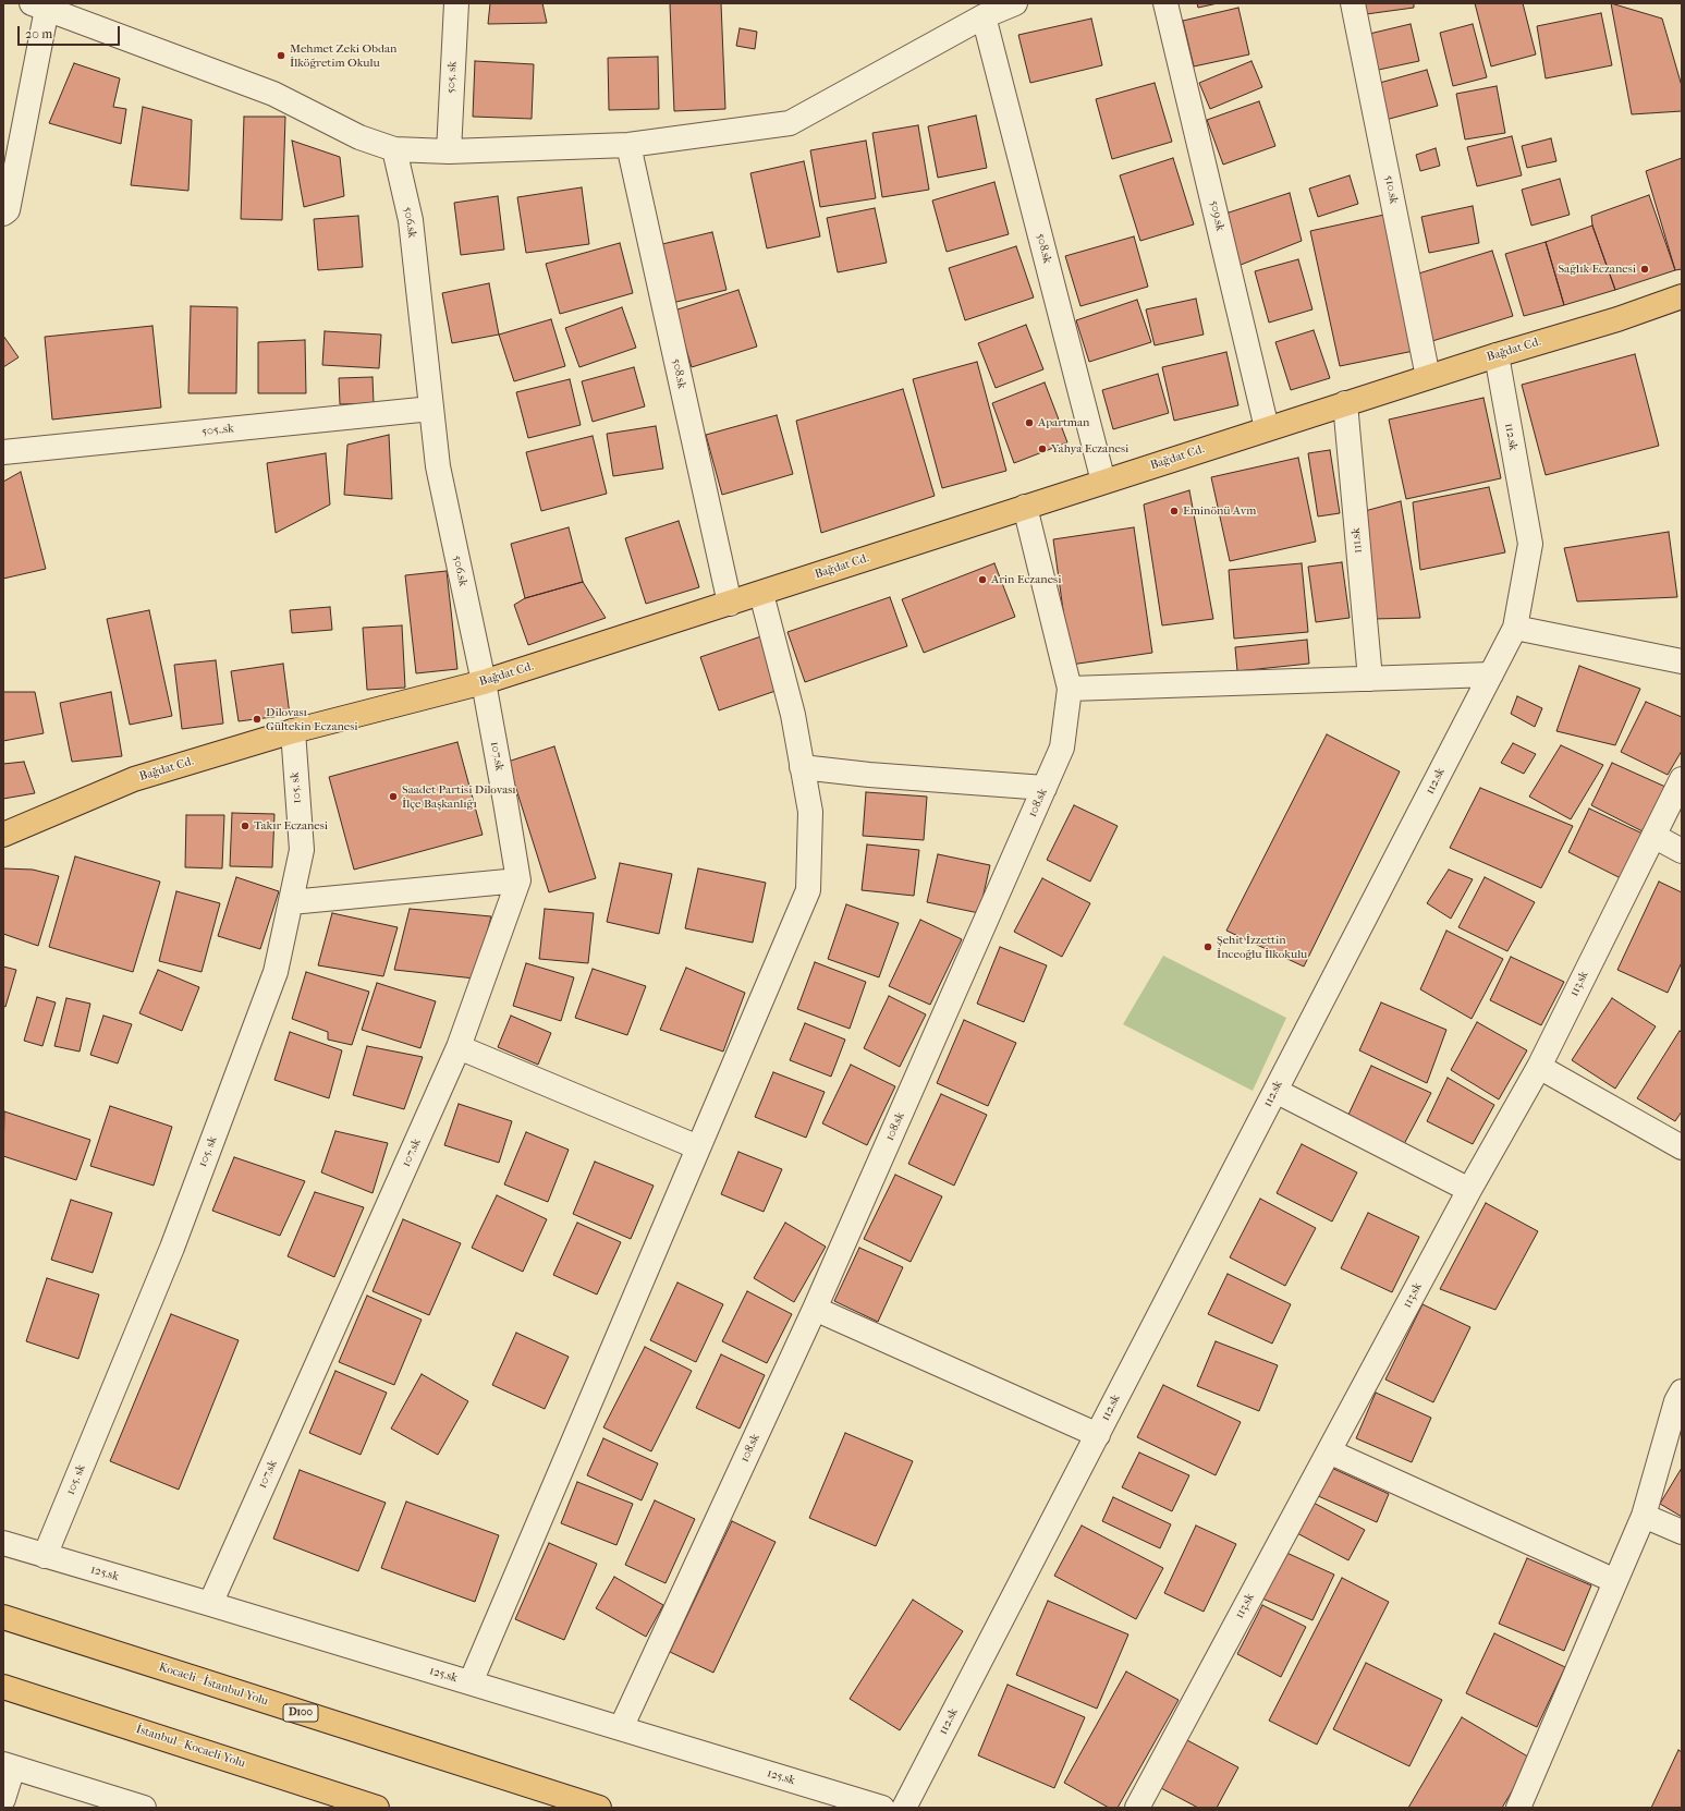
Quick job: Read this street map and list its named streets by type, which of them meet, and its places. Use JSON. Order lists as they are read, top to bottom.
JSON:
{
  "streets": {
    "main road": [
      "Bağdat Cd.",
      "Kocaeli - İstanbul Yolu",
      "D100",
      "İstanbul - Kocaeli Yolu"
    ],
    "street": [
      "505. sk",
      "510.sk",
      "509.sk",
      "506.sk",
      "508.sk",
      "505..sk",
      "112.sk",
      "111.sk",
      "107.sk",
      "105. sk",
      "108.sk",
      "113.sk",
      "125.sk"
    ]
  },
  "crossings": [
    ["510.sk", "Bağdat Cd."],
    ["509.sk", "Bağdat Cd."],
    ["506.sk", "Bağdat Cd."],
    ["506.sk", "505..sk"],
    ["506.sk", "107.sk"],
    ["508.sk", "Bağdat Cd."],
    ["Bağdat Cd.", "112.sk"],
    ["Bağdat Cd.", "111.sk"],
    ["Bağdat Cd.", "107.sk"],
    ["Bağdat Cd.", "105. sk"],
    ["Bağdat Cd.", "108.sk"],
    ["107.sk", "125.sk"],
    ["105. sk", "125.sk"],
    ["108.sk", "125.sk"]
  ],
  "places": [
    "Mehmet Zeki Obdan İlköğretim Okulu",
    "Sağlık Eczanesi",
    "Apartman",
    "Yahya Eczanesi",
    "Eminönü Avm",
    "Arin Eczanesi",
    "Dilovası Gültekin Eczanesi",
    "Saadet Partisi Dilovası İlçe Başkanlığı",
    "Takır Eczanesi",
    "Şehit İzzettin İnceoğlu İlkokulu"
  ],
  "scale_bar": "20 m"
}
